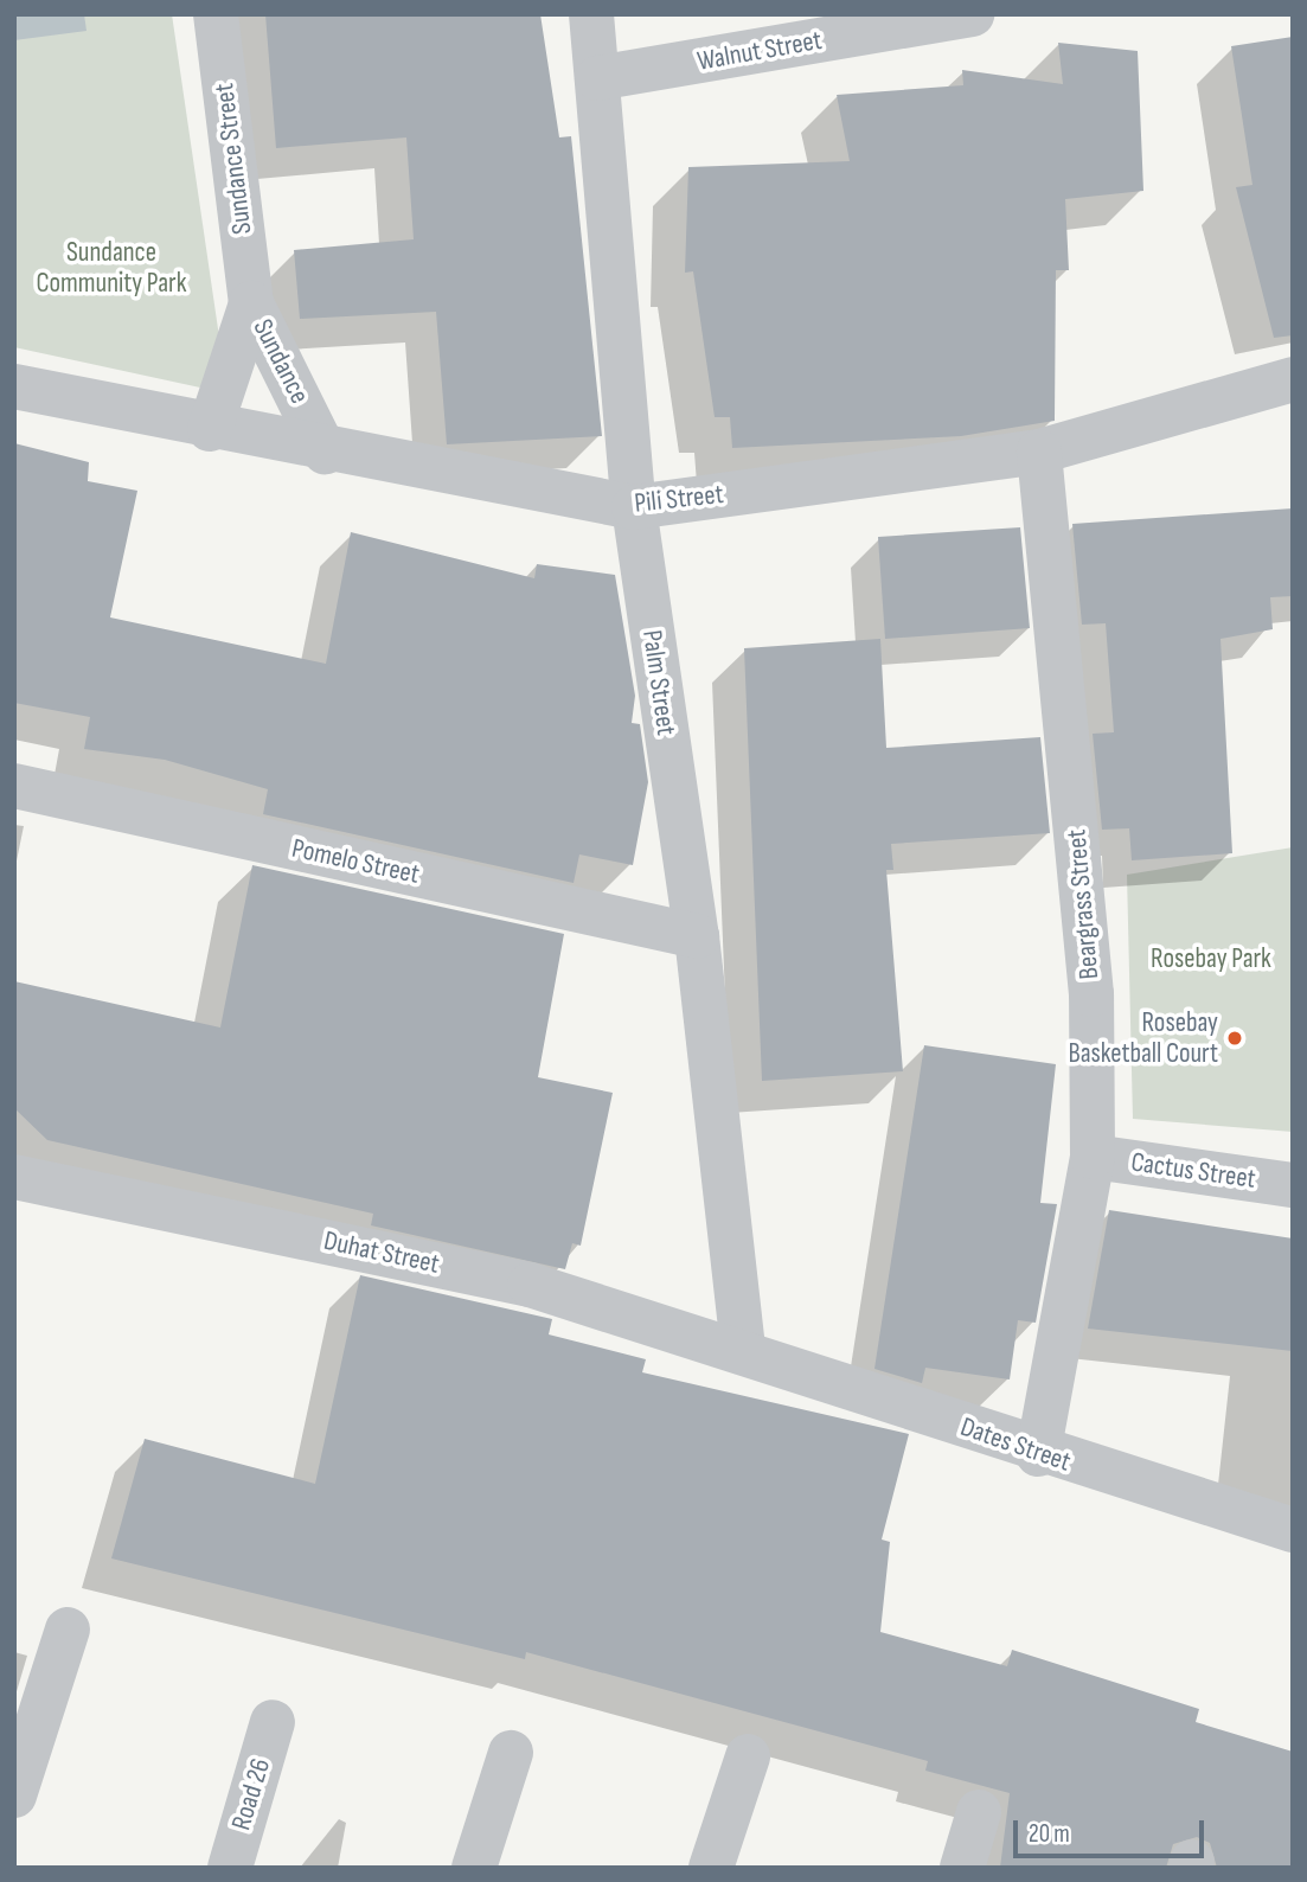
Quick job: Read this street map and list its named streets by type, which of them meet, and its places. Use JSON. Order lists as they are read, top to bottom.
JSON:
{
  "streets": {
    "street": [
      "Walnut Street",
      "Sundance Street",
      "Sundance",
      "Pili Street",
      "Palm Street",
      "Pomelo Street",
      "Beargrass Street",
      "Cactus Street",
      "Duhat Street",
      "Dates Street",
      "Road 26"
    ]
  },
  "crossings": [
    ["Walnut Street", "Palm Street"],
    ["Sundance Street", "Sundance"],
    ["Sundance", "Pili Street"],
    ["Pili Street", "Palm Street"],
    ["Pili Street", "Beargrass Street"],
    ["Palm Street", "Pomelo Street"],
    ["Palm Street", "Duhat Street"],
    ["Palm Street", "Dates Street"],
    ["Beargrass Street", "Cactus Street"],
    ["Beargrass Street", "Dates Street"],
    ["Duhat Street", "Dates Street"]
  ],
  "parks": ["Sundance Community Park", "Rosebay Park"],
  "places": ["Rosebay Basketball Court"],
  "scale_bar": "20 m"
}
